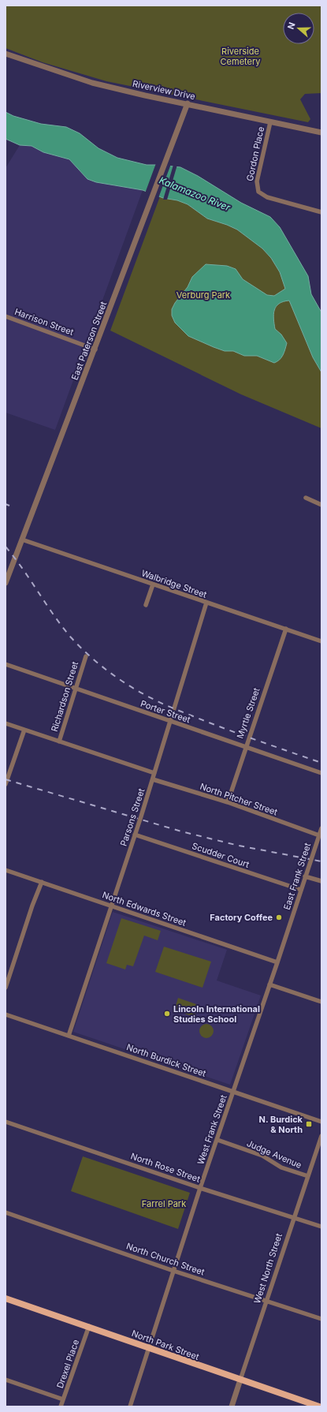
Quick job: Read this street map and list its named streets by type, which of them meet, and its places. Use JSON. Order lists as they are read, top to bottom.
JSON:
{
  "streets": {
    "main road": ["North Park Street"],
    "street": [
      "Riverview Drive",
      "Gordon Place",
      "Harrison Street",
      "East Paterson Street",
      "Walbridge Street",
      "Richardson Street",
      "Porter Street",
      "Myrtle Street",
      "North Pitcher Street",
      "Parsons Street",
      "Scudder Court",
      "East Frank Street",
      "North Edwards Street",
      "North Burdick Street",
      "West Frank Street",
      "Judge Avenue",
      "North Rose Street",
      "North Church Street",
      "West North Street",
      "Drexel Place"
    ]
  },
  "crossings": [
    ["Riverview Drive", "Gordon Place"],
    ["Riverview Drive", "East Paterson Street"],
    ["Harrison Street", "East Paterson Street"],
    ["East Paterson Street", "Walbridge Street"],
    ["Walbridge Street", "Myrtle Street"],
    ["Walbridge Street", "Parsons Street"],
    ["Richardson Street", "Porter Street"],
    ["Porter Street", "Myrtle Street"],
    ["Porter Street", "Parsons Street"],
    ["Myrtle Street", "North Pitcher Street"],
    ["North Pitcher Street", "Parsons Street"],
    ["North Pitcher Street", "East Frank Street"],
    ["Parsons Street", "Scudder Court"],
    ["Parsons Street", "North Edwards Street"],
    ["Parsons Street", "North Burdick Street"],
    ["Scudder Court", "East Frank Street"],
    ["East Frank Street", "North Edwards Street"],
    ["East Frank Street", "North Burdick Street"],
    ["East Frank Street", "West Frank Street"],
    ["North Burdick Street", "West Frank Street"],
    ["West Frank Street", "Judge Avenue"],
    ["West Frank Street", "North Rose Street"],
    ["West Frank Street", "North Church Street"],
    ["West Frank Street", "North Park Street"],
    ["Judge Avenue", "West North Street"],
    ["North Rose Street", "West North Street"],
    ["North Church Street", "West North Street"],
    ["West North Street", "North Park Street"],
    ["North Park Street", "Drexel Place"]
  ],
  "water": ["Kalamazoo River"],
  "parks": ["Riverside Cemetery", "Verburg Park", "Farrel Park"],
  "places": {
    "other": ["Factory Coffee", "Lincoln International Studies School"],
    "transit": ["N. Burdick & North"]
  },
  "north": "left"
}
